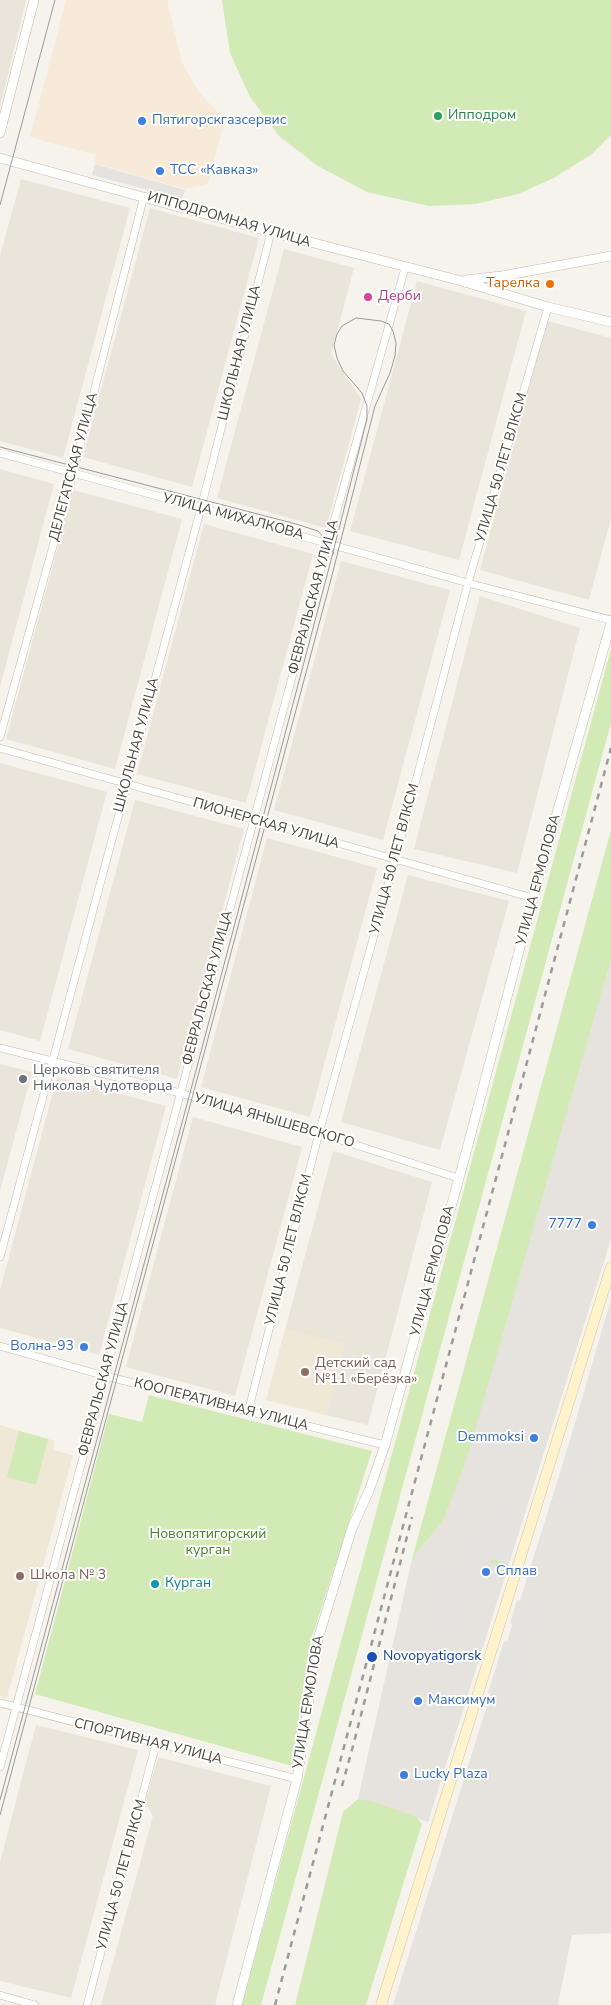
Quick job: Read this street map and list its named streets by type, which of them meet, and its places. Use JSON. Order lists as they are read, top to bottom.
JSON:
{
  "streets": {
    "street": [
      "ИППОДРОМНАЯ УЛИЦА",
      "ШКОЛЬНАЯ УЛИЦА",
      "ДЕЛЕГАТСКАЯ УЛИЦА",
      "УЛИЦА 50 ЛЕТ ВЛКСМ",
      "УЛИЦА МИХАЛКОВА",
      "ФЕВРАЛЬСКАЯ УЛИЦА",
      "ПИОНЕРСКАЯ УЛИЦА",
      "УЛИЦА ЕРМОЛОВА",
      "УЛИЦА ЯНЫШЕВСКОГО",
      "КООПЕРАТИВНАЯ УЛИЦА",
      "СПОРТИВНАЯ УЛИЦА"
    ]
  },
  "crossings": [
    ["ИППОДРОМНАЯ УЛИЦА", "ШКОЛЬНАЯ УЛИЦА"],
    ["ИППОДРОМНАЯ УЛИЦА", "ДЕЛЕГАТСКАЯ УЛИЦА"],
    ["ИППОДРОМНАЯ УЛИЦА", "УЛИЦА 50 ЛЕТ ВЛКСМ"],
    ["ИППОДРОМНАЯ УЛИЦА", "ФЕВРАЛЬСКАЯ УЛИЦА"],
    ["ШКОЛЬНАЯ УЛИЦА", "УЛИЦА МИХАЛКОВА"],
    ["ШКОЛЬНАЯ УЛИЦА", "ПИОНЕРСКАЯ УЛИЦА"],
    ["ШКОЛЬНАЯ УЛИЦА", "УЛИЦА ЯНЫШЕВСКОГО"],
    ["ДЕЛЕГАТСКАЯ УЛИЦА", "УЛИЦА МИХАЛКОВА"],
    ["УЛИЦА 50 ЛЕТ ВЛКСМ", "УЛИЦА МИХАЛКОВА"],
    ["УЛИЦА 50 ЛЕТ ВЛКСМ", "ПИОНЕРСКАЯ УЛИЦА"],
    ["УЛИЦА 50 ЛЕТ ВЛКСМ", "УЛИЦА ЯНЫШЕВСКОГО"],
    ["УЛИЦА 50 ЛЕТ ВЛКСМ", "КООПЕРАТИВНАЯ УЛИЦА"],
    ["УЛИЦА 50 ЛЕТ ВЛКСМ", "СПОРТИВНАЯ УЛИЦА"],
    ["УЛИЦА МИХАЛКОВА", "ФЕВРАЛЬСКАЯ УЛИЦА"],
    ["УЛИЦА МИХАЛКОВА", "УЛИЦА ЕРМОЛОВА"],
    ["ФЕВРАЛЬСКАЯ УЛИЦА", "ПИОНЕРСКАЯ УЛИЦА"],
    ["ФЕВРАЛЬСКАЯ УЛИЦА", "УЛИЦА ЯНЫШЕВСКОГО"],
    ["ФЕВРАЛЬСКАЯ УЛИЦА", "КООПЕРАТИВНАЯ УЛИЦА"],
    ["ФЕВРАЛЬСКАЯ УЛИЦА", "СПОРТИВНАЯ УЛИЦА"],
    ["ПИОНЕРСКАЯ УЛИЦА", "УЛИЦА ЕРМОЛОВА"],
    ["УЛИЦА ЕРМОЛОВА", "УЛИЦА ЯНЫШЕВСКОГО"],
    ["УЛИЦА ЕРМОЛОВА", "КООПЕРАТИВНАЯ УЛИЦА"],
    ["УЛИЦА ЕРМОЛОВА", "СПОРТИВНАЯ УЛИЦА"]
  ],
  "parks": ["Новопятигорский курган"],
  "places": [
    "Ипподpом",
    "Пятигорскгазсервис",
    "ТСС «Кавказ»",
    "Тарелка",
    "Дерби",
    "Церковь святителя Николая Чудотворца",
    "7777",
    "Волна-93",
    "Детский сад №11 «Берёзка»",
    "Demmoksi",
    "Сплав",
    "Школа № 3",
    "Курган",
    "Novopyatigorsk",
    "Максимум",
    "Lucky Plaza"
  ]
}
